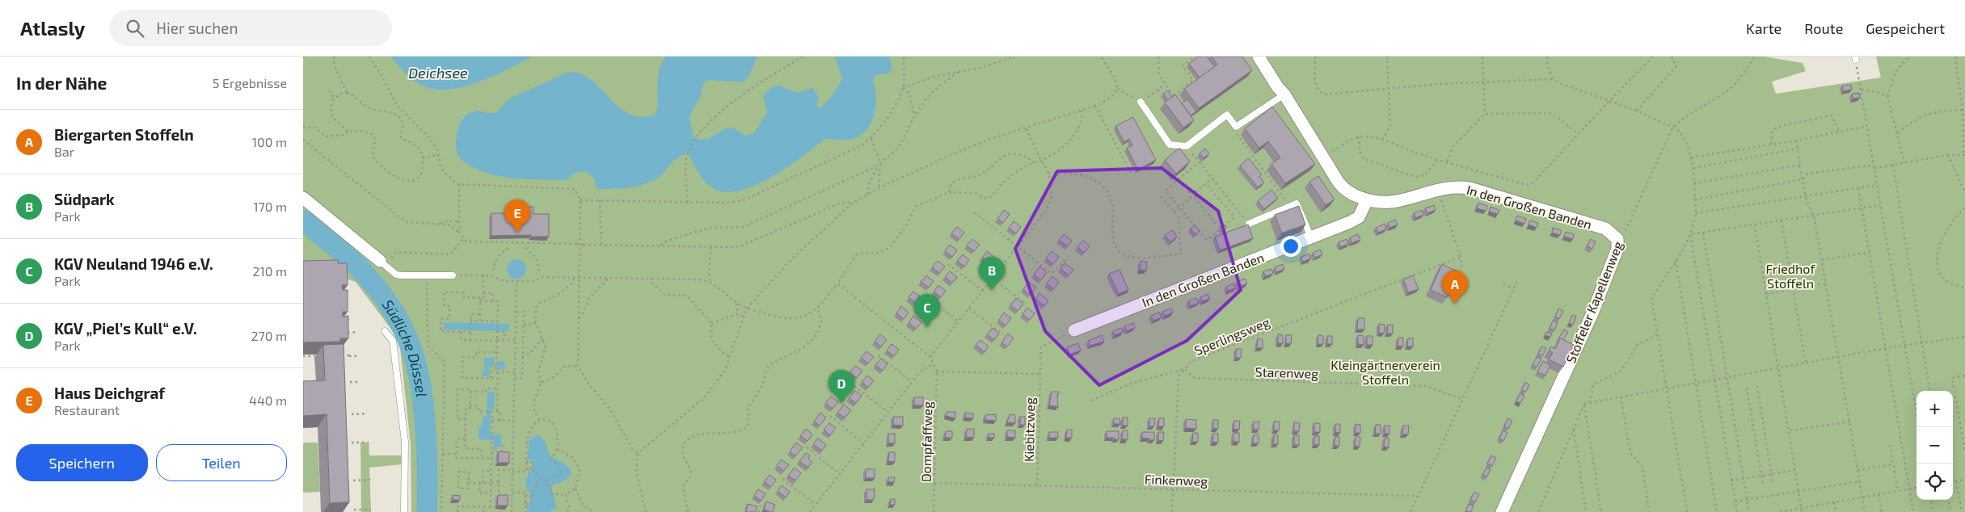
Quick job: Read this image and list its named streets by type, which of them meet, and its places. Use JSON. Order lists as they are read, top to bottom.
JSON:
{
  "streets": {
    "street": ["In den Großen Banden", "Stoffeler Kapellenweg"],
    "path": [
      "Sperlingsweg",
      "Starenweg",
      "Kiebitzweg",
      "Dompfaffweg",
      "Finkenweg"
    ]
  },
  "crossings": [
    ["In den Großen Banden", "Stoffeler Kapellenweg"],
    ["In den Großen Banden", "Kiebitzweg"],
    ["Sperlingsweg", "Starenweg"],
    ["Sperlingsweg", "Finkenweg"],
    ["Kiebitzweg", "Finkenweg"],
    ["Dompfaffweg", "Finkenweg"]
  ],
  "water": ["Deichsee", "Südliche Düssel"],
  "parks": ["Friedhof Stoffeln", "Kleingärtnerverein Stoffeln"],
  "page": {
    "header": "Atlasly",
    "search": "Hier suchen",
    "nav": ["Karte", "Route", "Gespeichert"],
    "heading": ["In der Nähe", "5 Ergebnisse"],
    "list": [
      {
        "mark": "A",
        "name": "Biergarten Stoffeln",
        "note": "Bar",
        "value": "100 m"
      },
      {
        "mark": "B",
        "name": "Südpark",
        "note": "Park",
        "value": "170 m"
      },
      {
        "mark": "C",
        "name": "KGV Neuland 1946 e.V.",
        "note": "Park",
        "value": "210 m"
      },
      {
        "mark": "D",
        "name": "KGV „Piel’s Kull“ e.V.",
        "note": "Park",
        "value": "270 m"
      },
      {
        "mark": "E",
        "name": "Haus Deichgraf",
        "note": "Restaurant",
        "value": "440 m"
      }
    ],
    "pins": [
      "E",
      "B",
      "A",
      "C",
      "D"
    ],
    "map_buttons": ["+", "−"],
    "buttons": ["Speichern", "Teilen"]
  }
}
